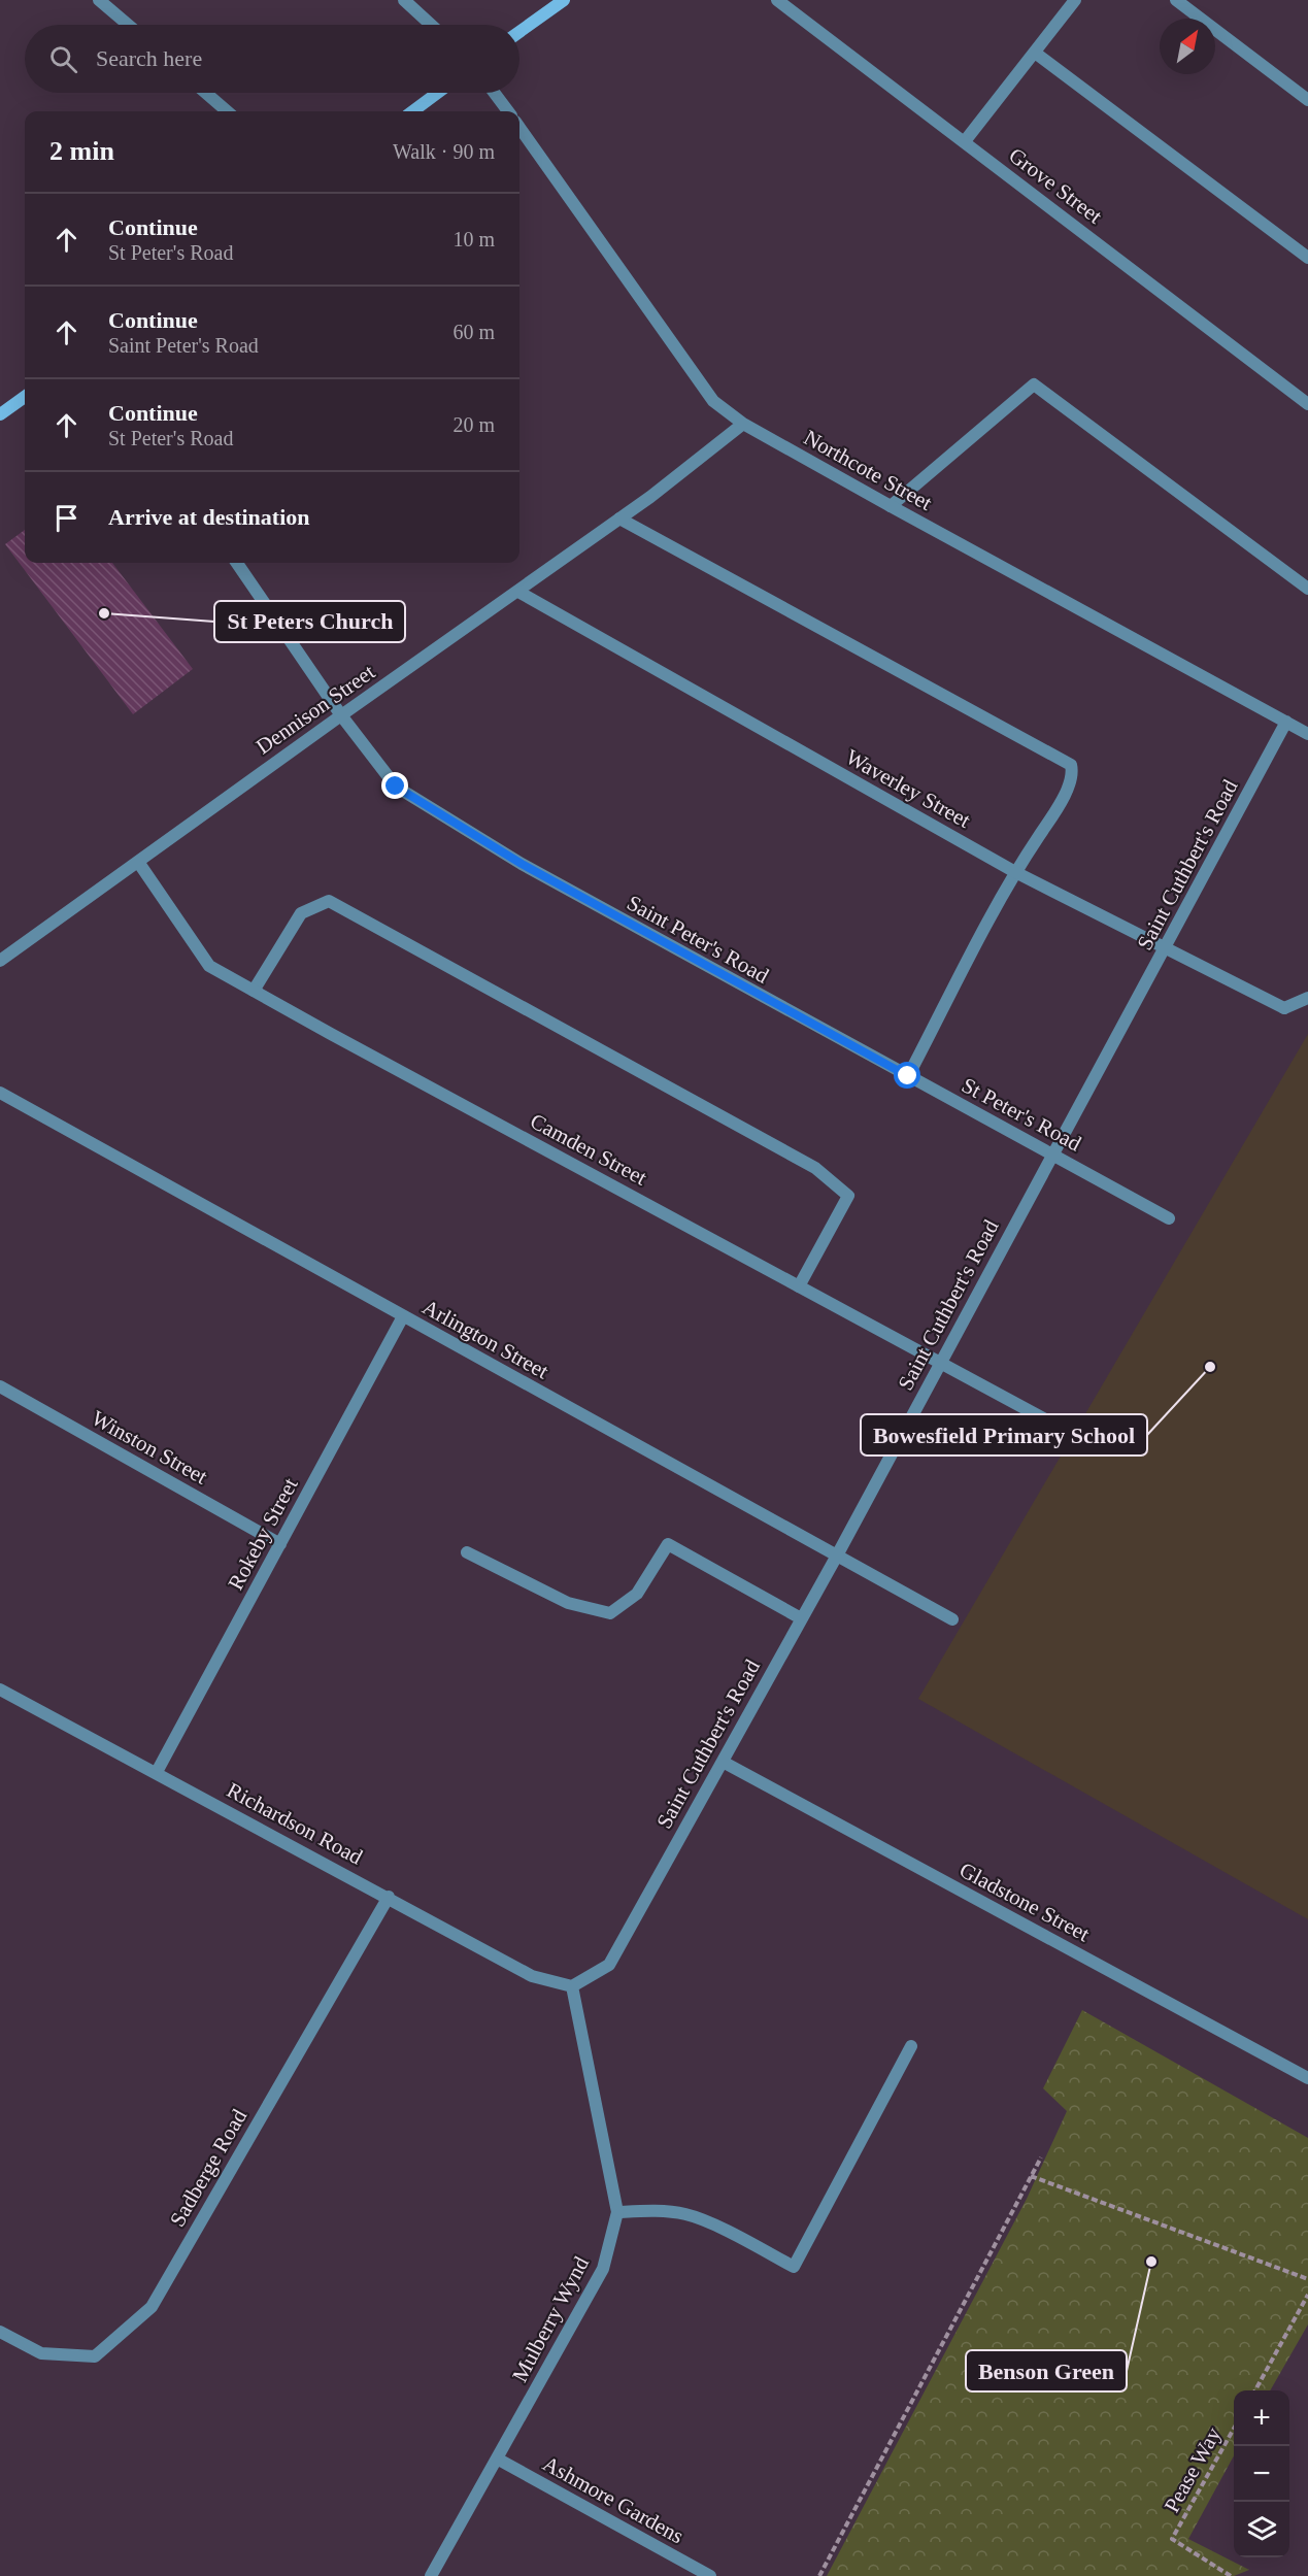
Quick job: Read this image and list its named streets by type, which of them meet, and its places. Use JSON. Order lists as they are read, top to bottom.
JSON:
{
  "streets": {
    "street": [
      "Grove Street",
      "Northcote Street",
      "Dennison Street",
      "Waverley Street",
      "Saint Cuthbert's Road",
      "Saint Peter's Road",
      "St Peter's Road",
      "Camden Street",
      "Arlington Street",
      "Winston Street",
      "Rokeby Street",
      "Richardson Road",
      "Gladstone Street",
      "Sadberge Road",
      "Mulberry Wynd",
      "Ashmore Gardens"
    ],
    "path": ["Pease Way"]
  },
  "crossings": [
    ["Northcote Street", "Dennison Street"],
    ["Northcote Street", "Saint Cuthbert's Road"],
    ["Dennison Street", "Waverley Street"],
    ["Dennison Street", "Saint Peter's Road"],
    ["Dennison Street", "Camden Street"],
    ["Waverley Street", "Saint Cuthbert's Road"],
    ["Saint Cuthbert's Road", "St Peter's Road"],
    ["Saint Cuthbert's Road", "Camden Street"],
    ["Saint Cuthbert's Road", "Arlington Street"],
    ["Saint Cuthbert's Road", "Richardson Road"],
    ["Saint Cuthbert's Road", "Gladstone Street"],
    ["Saint Cuthbert's Road", "Mulberry Wynd"],
    ["Saint Peter's Road", "St Peter's Road"],
    ["Arlington Street", "Rokeby Street"],
    ["Winston Street", "Rokeby Street"],
    ["Rokeby Street", "Richardson Road"],
    ["Richardson Road", "Sadberge Road"],
    ["Richardson Road", "Mulberry Wynd"],
    ["Mulberry Wynd", "Ashmore Gardens"]
  ],
  "places": ["St Peters Church", "Bowesfield Primary School", "Benson Green"],
  "north": "top right",
  "page": {
    "search": "Search here",
    "heading": ["2 min", "Walk · 90 m"],
    "list": [
      ["Continue", "St Peter's Road", "10 m"],
      ["Continue", "Saint Peter's Road", "60 m"],
      ["Continue", "St Peter's Road", "20 m"],
      "Arrive at destination"
    ],
    "map_buttons": ["+", "−"]
  }
}
